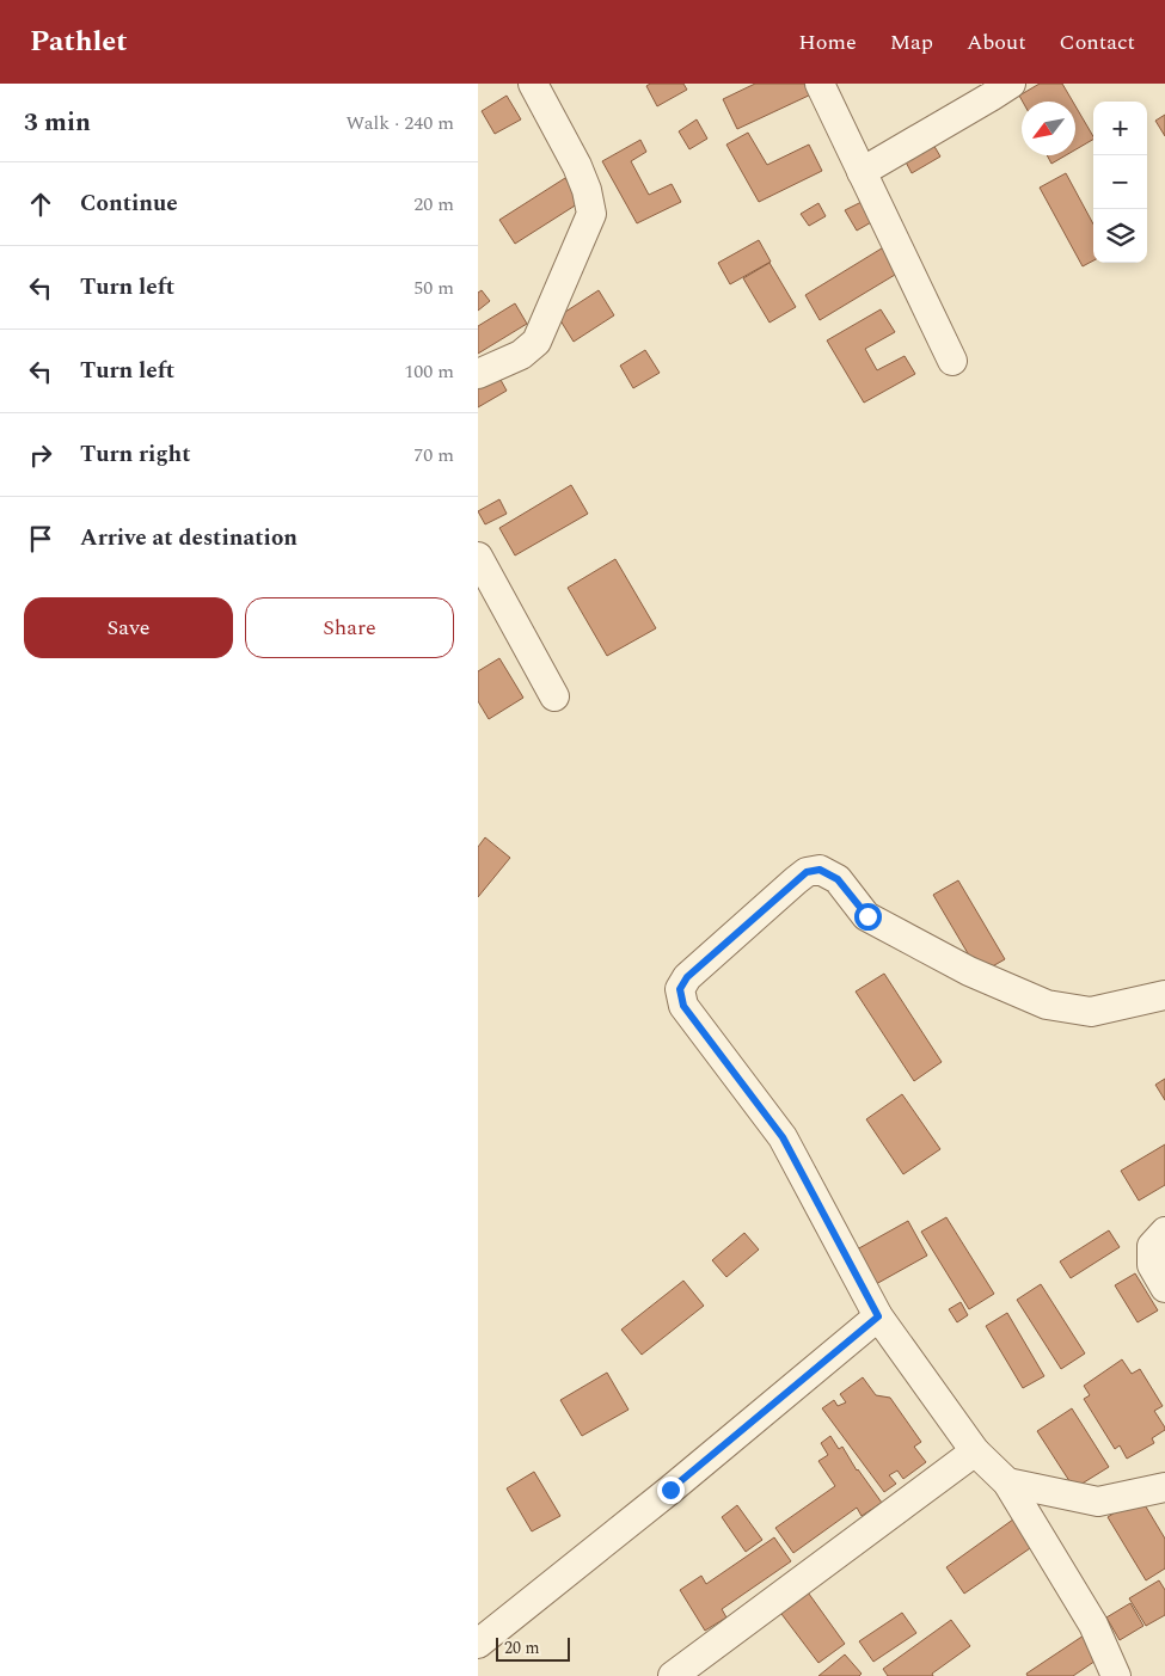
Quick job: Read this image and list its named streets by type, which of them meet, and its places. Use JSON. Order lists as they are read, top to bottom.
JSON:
{
  "scale_bar": "20 m",
  "north": "bottom left",
  "page": {
    "header": "Pathlet",
    "nav": [
      "Home",
      "Map",
      "About",
      "Contact"
    ],
    "heading": ["3 min", "Walk · 240 m"],
    "map_buttons": ["+", "−"],
    "list": [
      ["Continue", "20 m"],
      ["Turn left", "50 m"],
      ["Turn left", "100 m"],
      ["Turn right", "70 m"],
      "Arrive at destination"
    ],
    "buttons": ["Save", "Share"],
    "scale": "20 m"
  }
}
